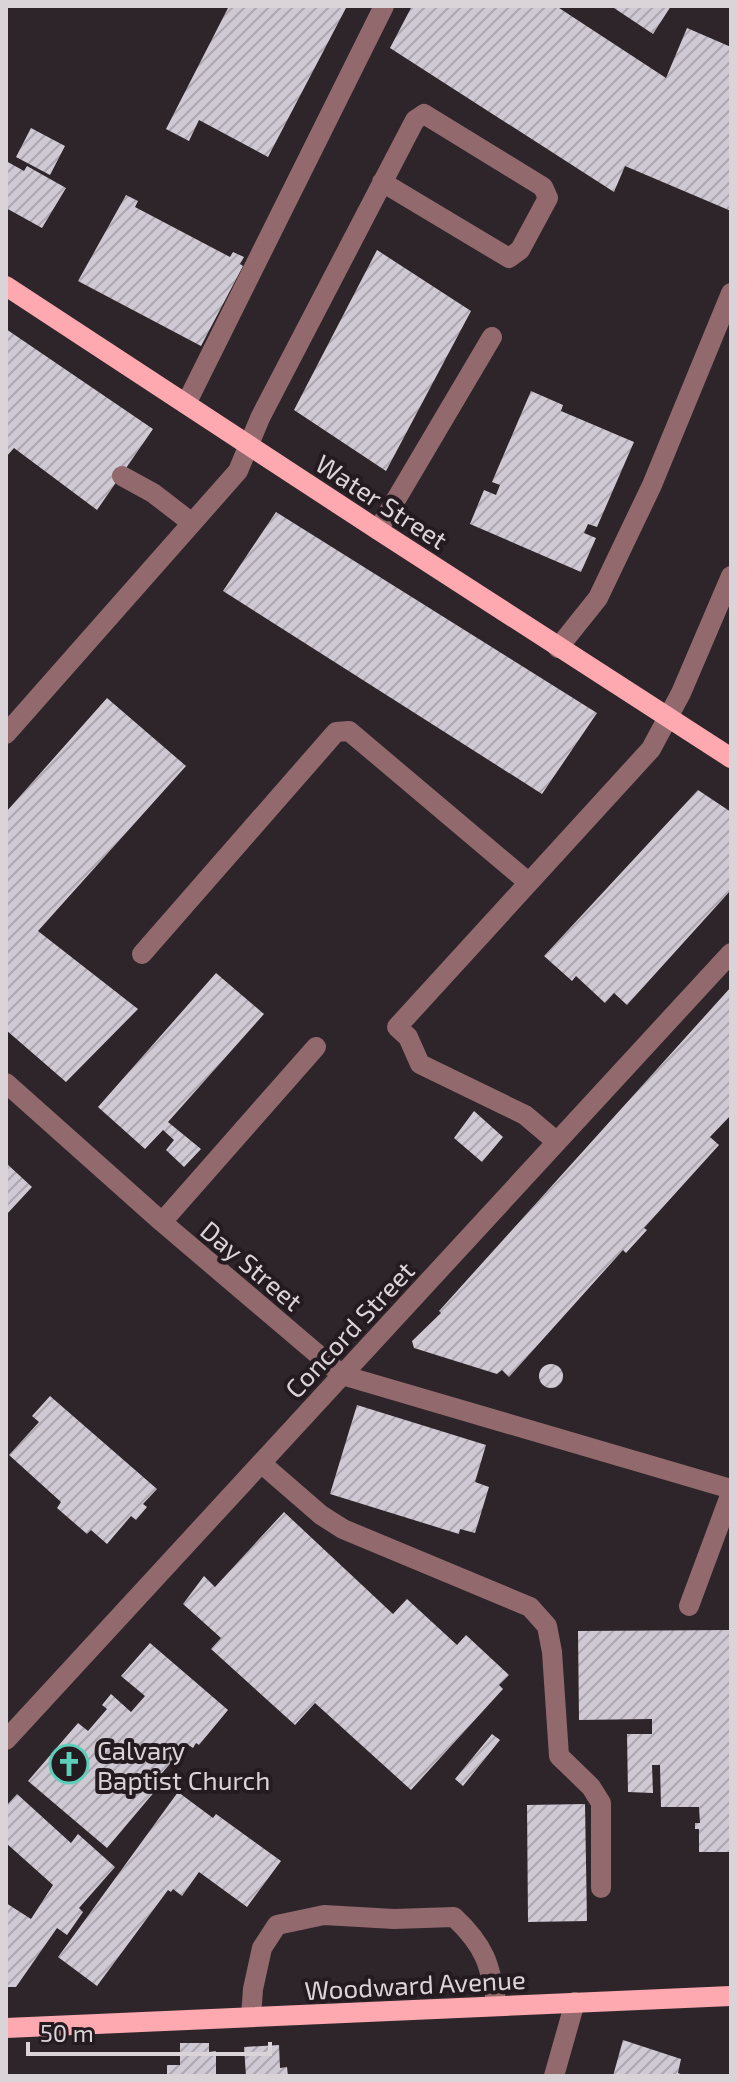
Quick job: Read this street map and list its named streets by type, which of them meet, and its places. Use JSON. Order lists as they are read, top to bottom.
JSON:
{
  "streets": {
    "main road": ["Water Street", "Woodward Avenue"],
    "street": ["Day Street", "Concord Street"]
  },
  "crossings": [
    ["Day Street", "Concord Street"]
  ],
  "places": {
    "church": ["Calvary Baptist Church"]
  },
  "scale_bar": "50 m"
}
